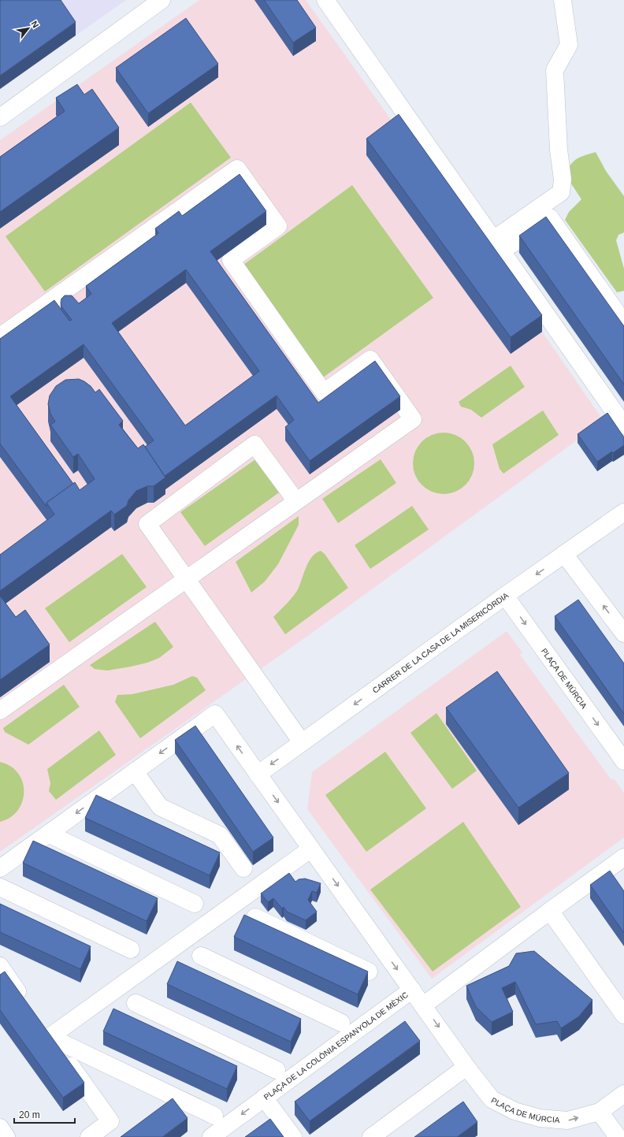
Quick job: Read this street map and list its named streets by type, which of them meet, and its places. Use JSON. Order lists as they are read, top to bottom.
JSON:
{
  "streets": {
    "street": ["CARRER DE LA CASA DE LA MISERICÒRDIA", "PLAÇA DE MÚRCIA", "PLAÇA DE LA COLÒNIA ESPANYOLA DE MÈXIC"]
  },
  "crossings": [
    ["CARRER DE LA CASA DE LA MISERICÒRDIA", "PLAÇA DE MÚRCIA"],
    ["CARRER DE LA CASA DE LA MISERICÒRDIA", "PLAÇA DE LA COLÒNIA ESPANYOLA DE MÈXIC"],
    ["PLAÇA DE MÚRCIA", "PLAÇA DE LA COLÒNIA ESPANYOLA DE MÈXIC"]
  ],
  "one_way": ["CARRER DE LA CASA DE LA MISERICÒRDIA", "PLAÇA DE MÚRCIA"],
  "scale_bar": "20 m",
  "north": "top right"
}
